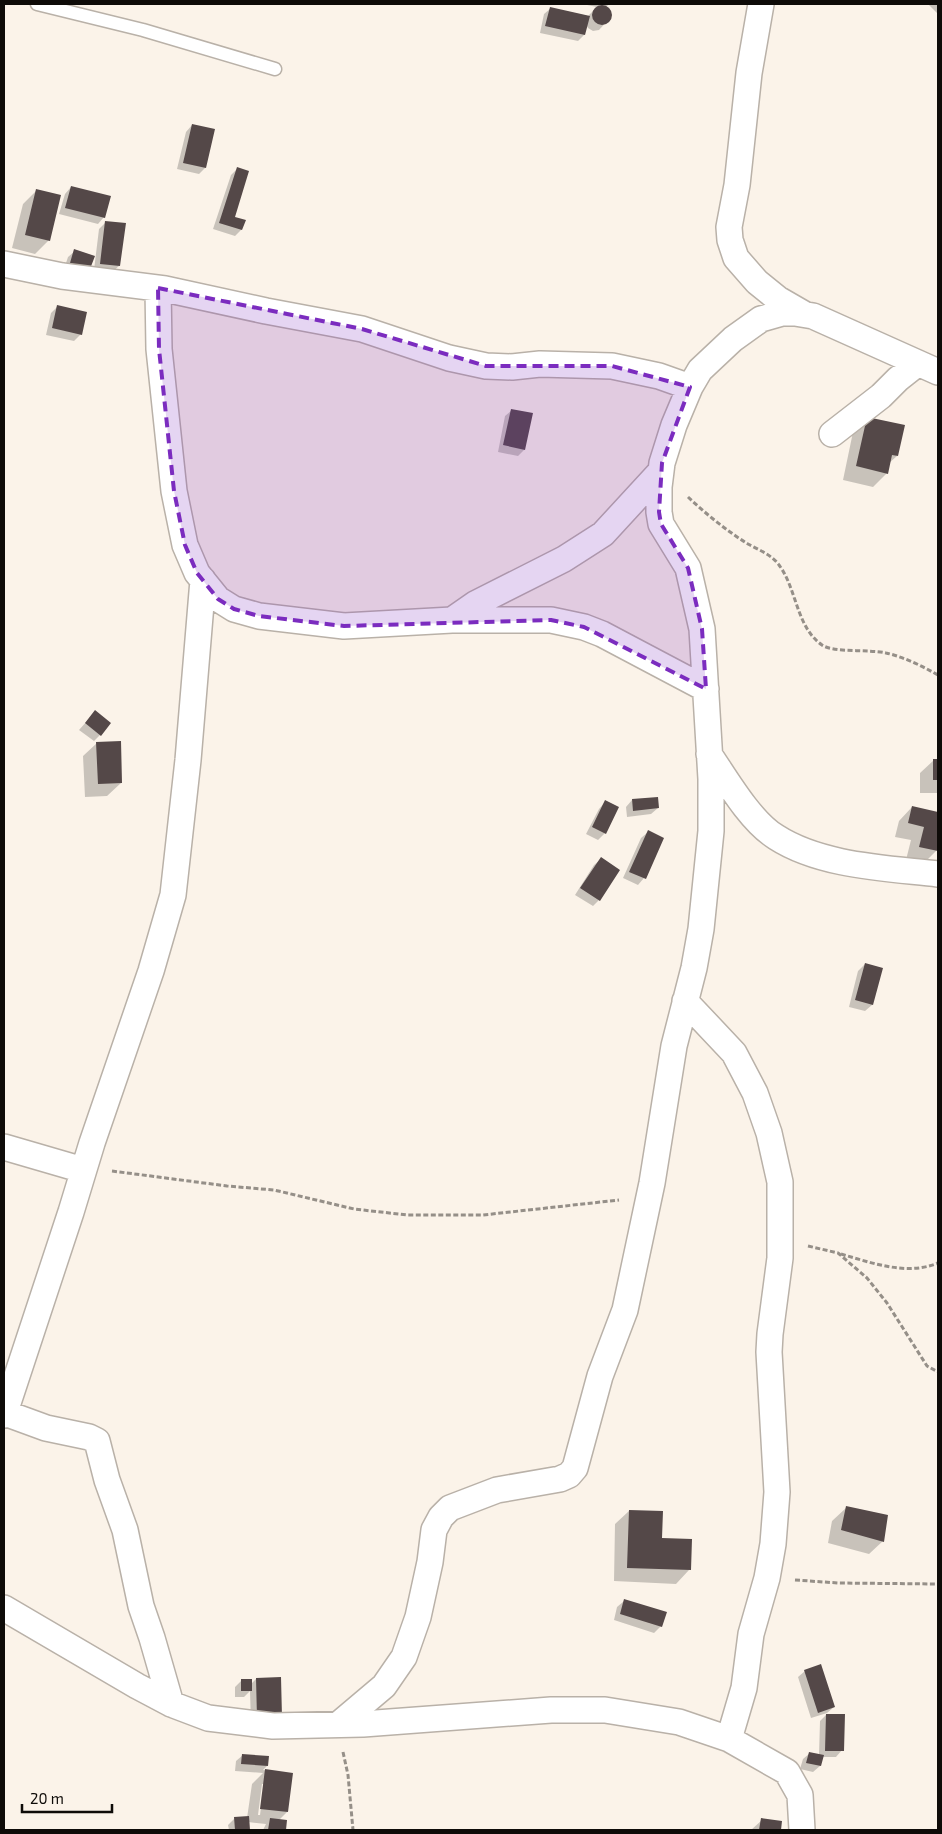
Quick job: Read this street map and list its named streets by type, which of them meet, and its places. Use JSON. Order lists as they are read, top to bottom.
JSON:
{
  "scale_bar": "20 m"
}
